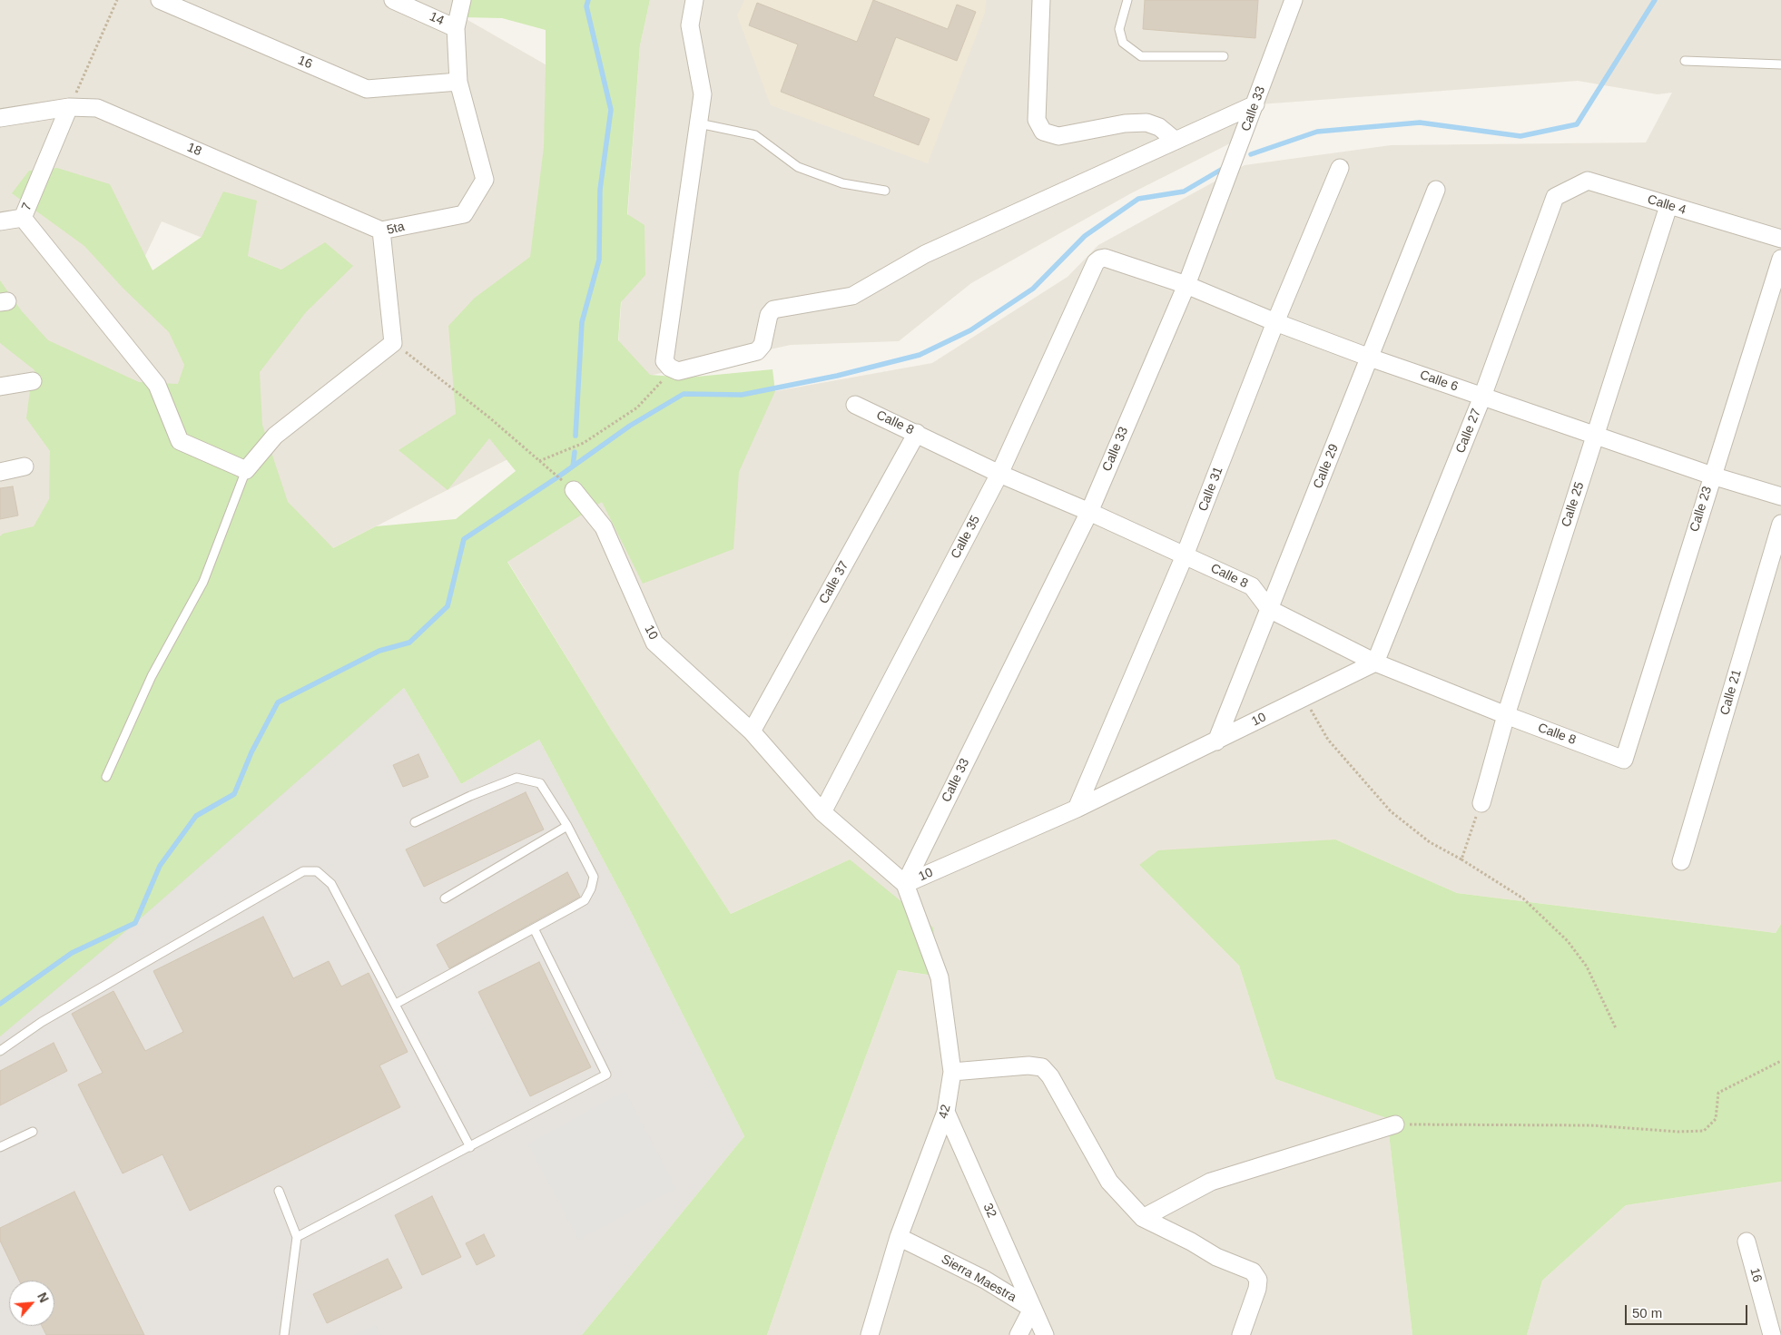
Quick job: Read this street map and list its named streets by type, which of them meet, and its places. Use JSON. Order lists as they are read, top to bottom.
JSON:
{
  "streets": {
    "street": [
      "14",
      "16",
      "Calle 33",
      "18",
      "Calle 4",
      "7",
      "5ta",
      "Calle 6",
      "Calle 8",
      "Calle 27",
      "Calle 29",
      "Calle 31",
      "Calle 25",
      "Calle 23",
      "Calle 35",
      "Calle 37",
      "10",
      "Calle 21",
      "42",
      "32",
      "Sierra Maestra"
    ]
  },
  "crossings": [
    ["14", "5ta"],
    ["16", "5ta"],
    ["Calle 33", "Calle 6"],
    ["Calle 33", "Calle 8"],
    ["Calle 33", "10"],
    ["Calle 33", "42"],
    ["18", "7"],
    ["18", "5ta"],
    ["Calle 4", "Calle 27"],
    ["Calle 4", "Calle 25"],
    ["Calle 6", "Calle 27"],
    ["Calle 6", "Calle 29"],
    ["Calle 6", "Calle 31"],
    ["Calle 6", "Calle 25"],
    ["Calle 6", "Calle 23"],
    ["Calle 6", "Calle 35"],
    ["Calle 8", "Calle 27"],
    ["Calle 8", "Calle 29"],
    ["Calle 8", "Calle 31"],
    ["Calle 8", "Calle 25"],
    ["Calle 8", "Calle 23"],
    ["Calle 8", "Calle 35"],
    ["Calle 8", "Calle 37"],
    ["Calle 8", "10"],
    ["Calle 27", "10"],
    ["Calle 29", "10"],
    ["Calle 31", "10"],
    ["Calle 35", "10"],
    ["Calle 37", "10"],
    ["10", "42"],
    ["42", "32"],
    ["42", "Sierra Maestra"],
    ["32", "Sierra Maestra"]
  ],
  "scale_bar": "50 m",
  "north": "top right"
}
